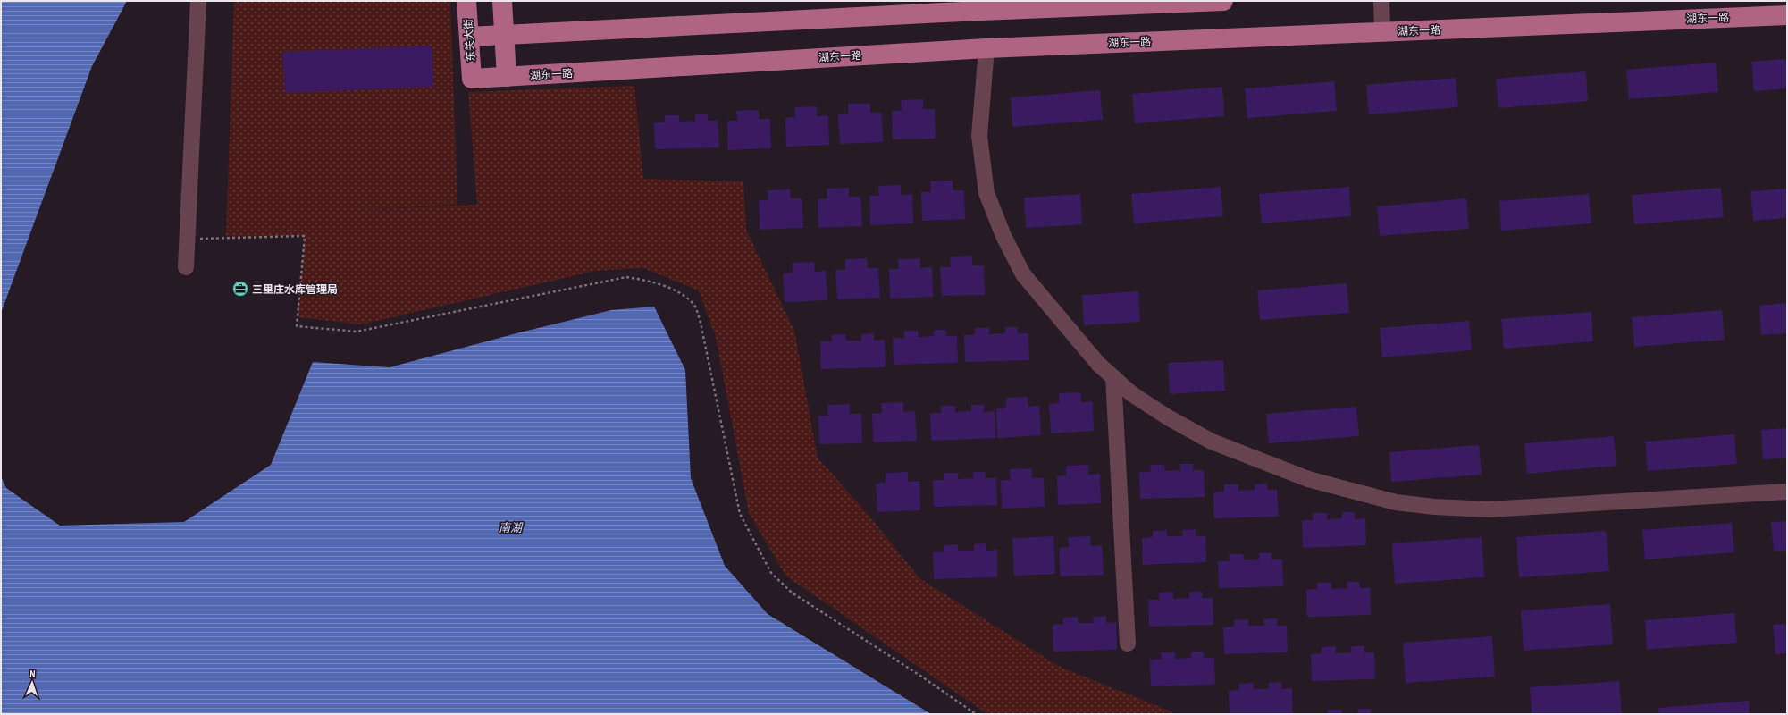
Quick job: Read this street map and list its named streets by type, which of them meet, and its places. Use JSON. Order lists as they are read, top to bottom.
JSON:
{
  "streets": {
    "main road": ["湖东一路", "东关大街"]
  },
  "crossings": [
    ["湖东一路", "东关大街"]
  ],
  "water": ["南湖"],
  "places": {
    "office": ["三里庄水库管理局"]
  },
  "north": "top"
}
